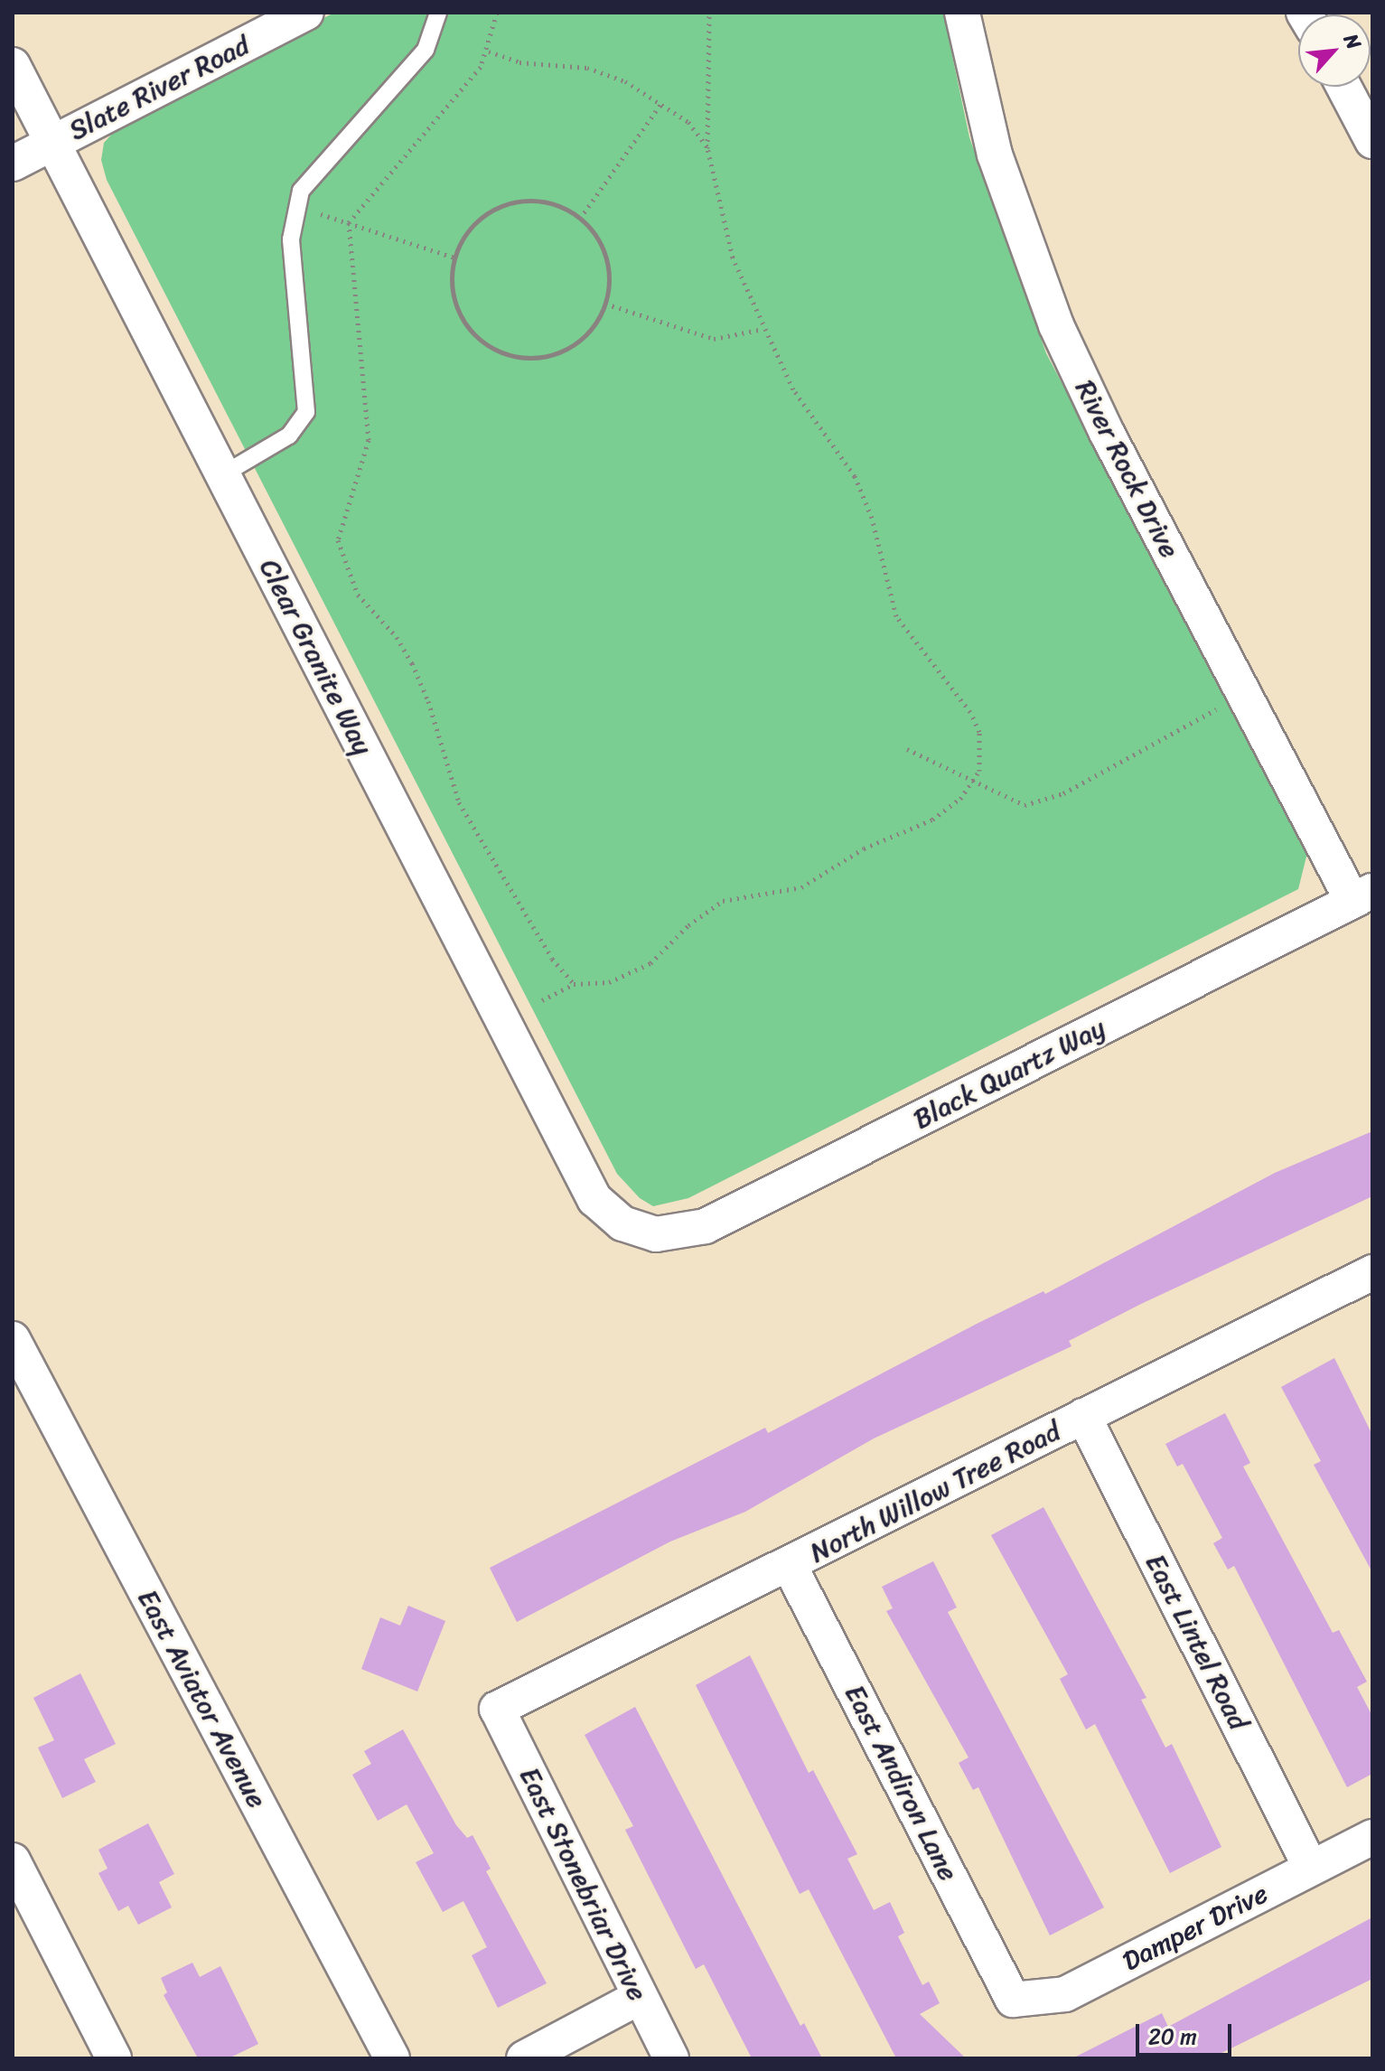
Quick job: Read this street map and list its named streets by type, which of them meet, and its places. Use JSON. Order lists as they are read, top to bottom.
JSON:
{
  "streets": {
    "street": [
      "Slate River Road",
      "River Rock Drive",
      "Clear Granite Way",
      "Black Quartz Way",
      "North Willow Tree Road",
      "East Lintel Road",
      "East Aviator Avenue",
      "East Andiron Lane",
      "East Stonebriar Drive",
      "Damper Drive"
    ]
  },
  "crossings": [
    ["Slate River Road", "Clear Granite Way"],
    ["River Rock Drive", "Black Quartz Way"],
    ["Clear Granite Way", "Black Quartz Way"],
    ["North Willow Tree Road", "East Lintel Road"],
    ["North Willow Tree Road", "East Andiron Lane"],
    ["North Willow Tree Road", "East Stonebriar Drive"],
    ["East Lintel Road", "Damper Drive"],
    ["East Andiron Lane", "Damper Drive"]
  ],
  "scale_bar": "20 m",
  "north": "top right"
}
